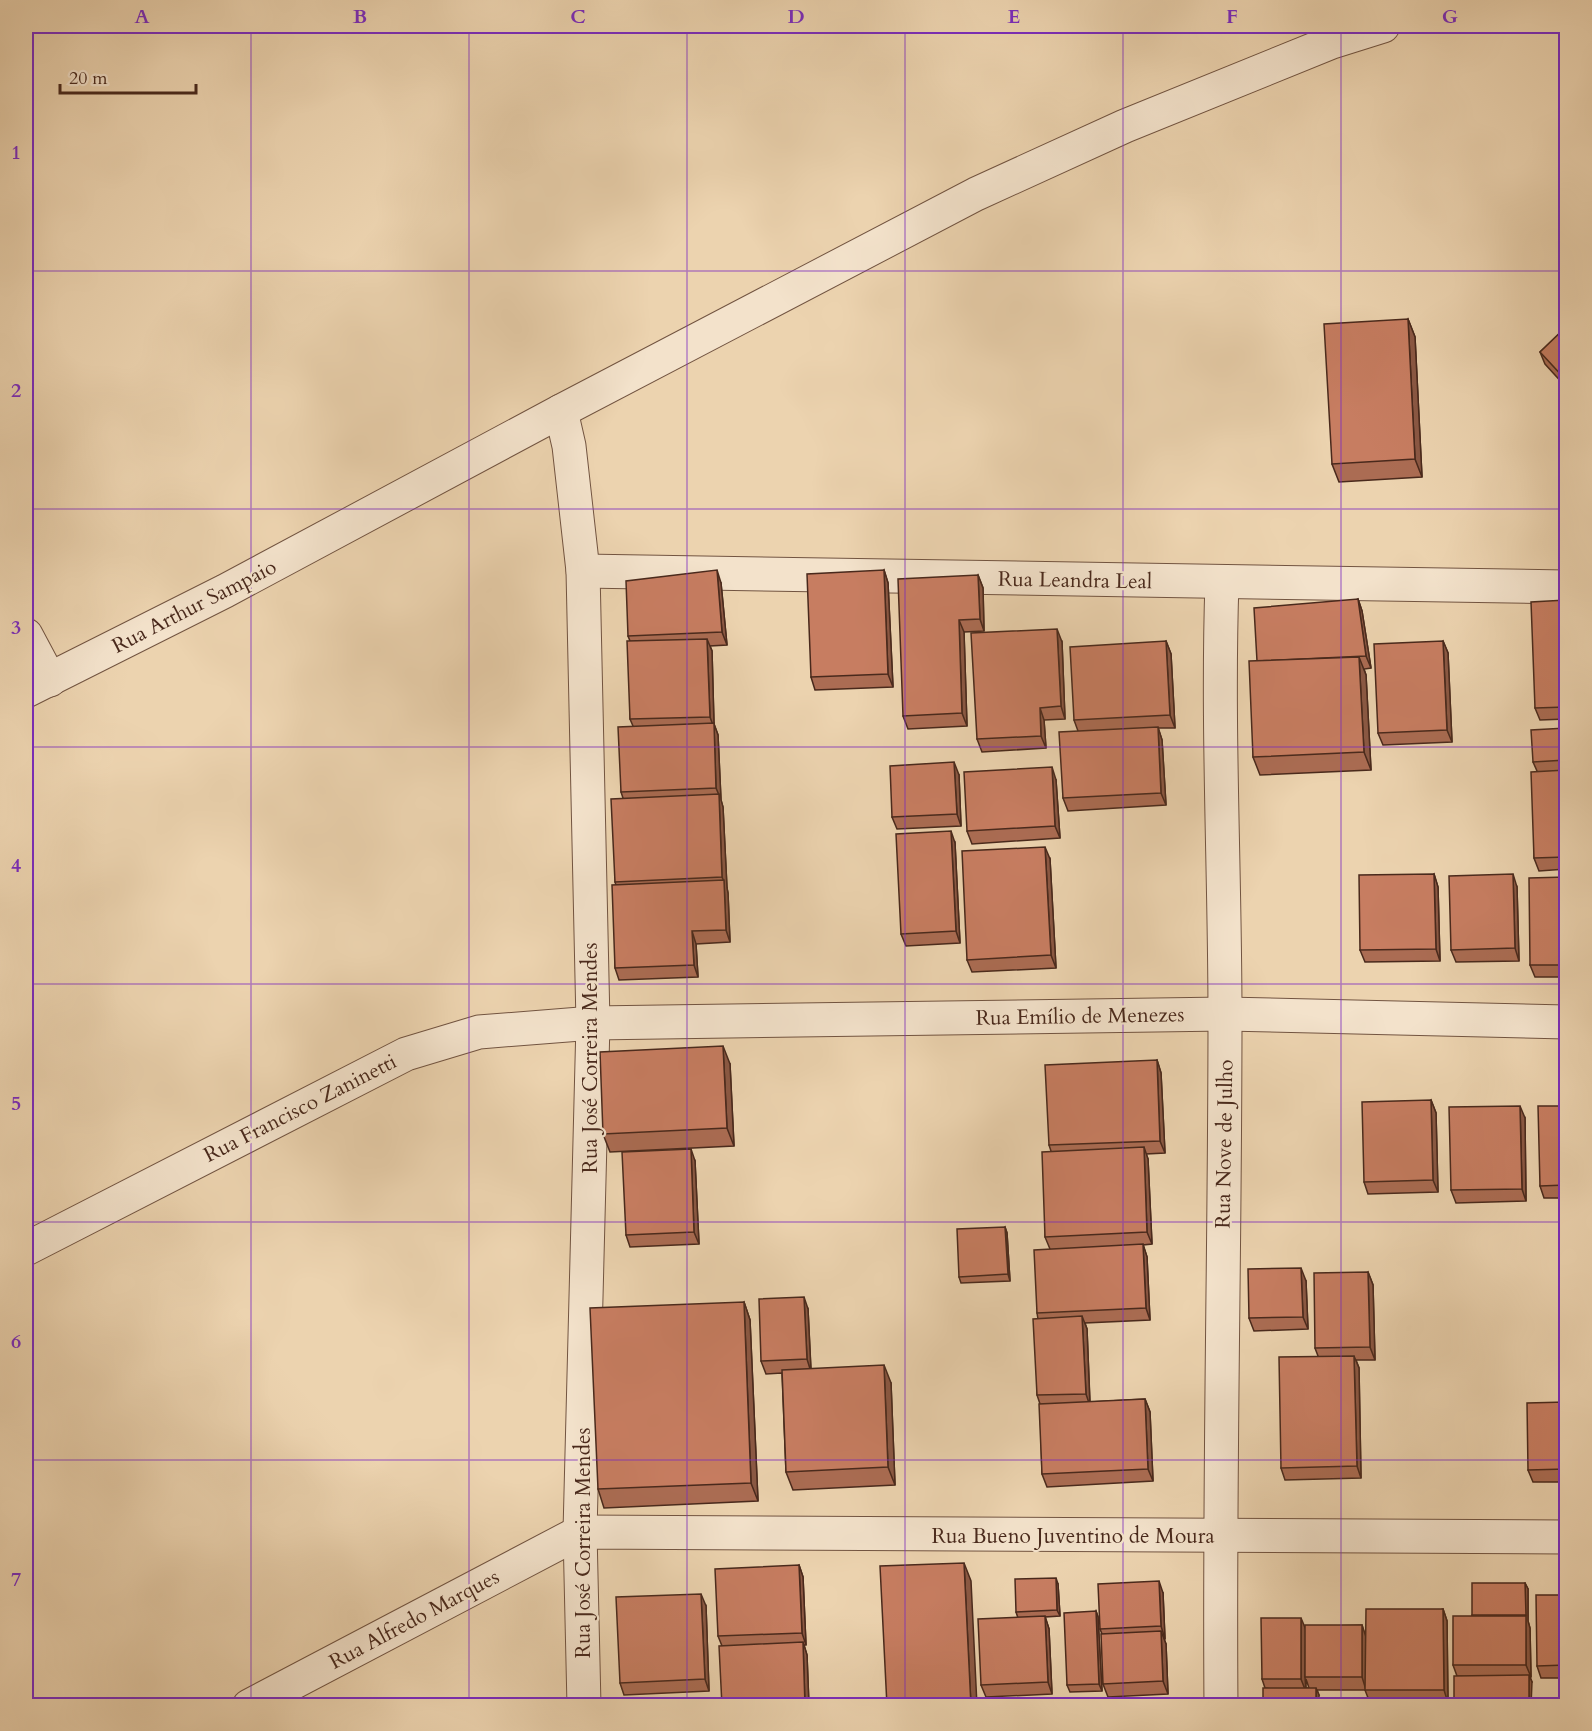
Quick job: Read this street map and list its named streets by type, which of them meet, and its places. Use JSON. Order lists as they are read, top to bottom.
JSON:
{
  "streets": {
    "street": [
      "Rua Leandra Leal",
      "Rua Arthur Sampaio",
      "Rua Emílio de Menezes",
      "Rua José Correira Mendes",
      "Rua Francisco Zaninetti",
      "Rua Nove de Julho",
      "Rua Bueno Juventino de Moura",
      "Rua Alfredo Marques"
    ]
  },
  "crossings": [
    ["Rua Leandra Leal", "Rua José Correira Mendes"],
    ["Rua Leandra Leal", "Rua Nove de Julho"],
    ["Rua Arthur Sampaio", "Rua José Correira Mendes"],
    ["Rua Emílio de Menezes", "Rua José Correira Mendes"],
    ["Rua Emílio de Menezes", "Rua Francisco Zaninetti"],
    ["Rua Emílio de Menezes", "Rua Nove de Julho"],
    ["Rua José Correira Mendes", "Rua Francisco Zaninetti"],
    ["Rua José Correira Mendes", "Rua Bueno Juventino de Moura"],
    ["Rua José Correira Mendes", "Rua Alfredo Marques"],
    ["Rua Nove de Julho", "Rua Bueno Juventino de Moura"],
    ["Rua Bueno Juventino de Moura", "Rua Alfredo Marques"]
  ],
  "scale_bar": "20 m",
  "grid": {
    "columns": [
      "A",
      "B",
      "C",
      "D",
      "E",
      "F",
      "G"
    ],
    "rows": [
      "1",
      "2",
      "3",
      "4",
      "5",
      "6",
      "7"
    ]
  }
}
